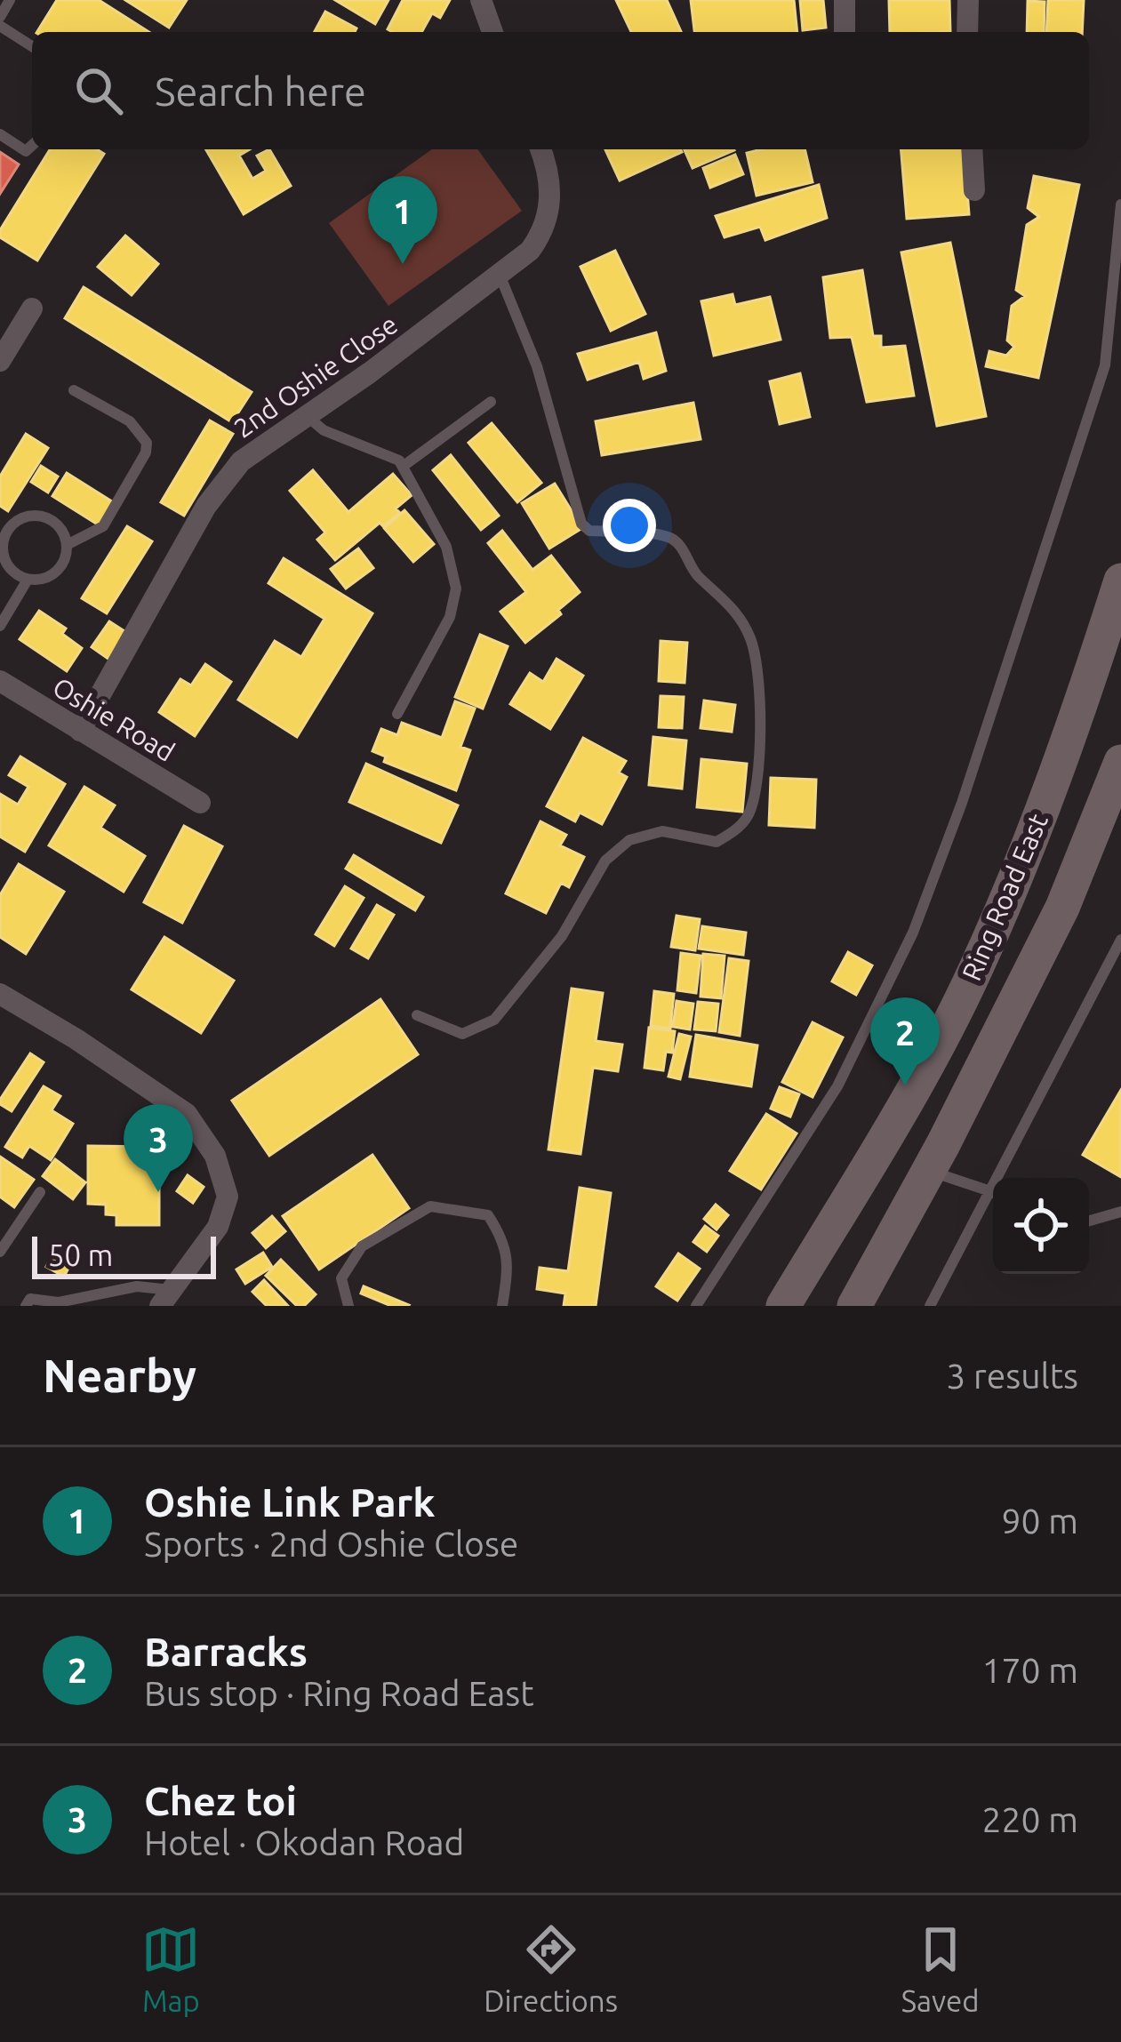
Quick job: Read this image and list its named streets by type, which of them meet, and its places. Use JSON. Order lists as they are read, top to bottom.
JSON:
{
  "streets": {
    "main road": ["Ring Road East"],
    "street": ["2nd Oshie Close", "Oshie Road"]
  },
  "crossings": [
    ["2nd Oshie Close", "Oshie Road"]
  ],
  "scale_bar": "50 m",
  "page": {
    "search": "Search here",
    "pins": ["1", "2", "3"],
    "scale": "50 m",
    "heading": ["Nearby", "3 results"],
    "list": [
      {
        "mark": "1",
        "name": "Oshie Link Park",
        "note": "Sports · 2nd Oshie Close",
        "value": "90 m"
      },
      {
        "mark": "2",
        "name": "Barracks",
        "note": "Bus stop · Ring Road East",
        "value": "170 m"
      },
      {
        "mark": "3",
        "name": "Chez toi",
        "note": "Hotel · Okodan Road",
        "value": "220 m"
      }
    ],
    "nav": ["Map", "Directions", "Saved"]
  }
}
